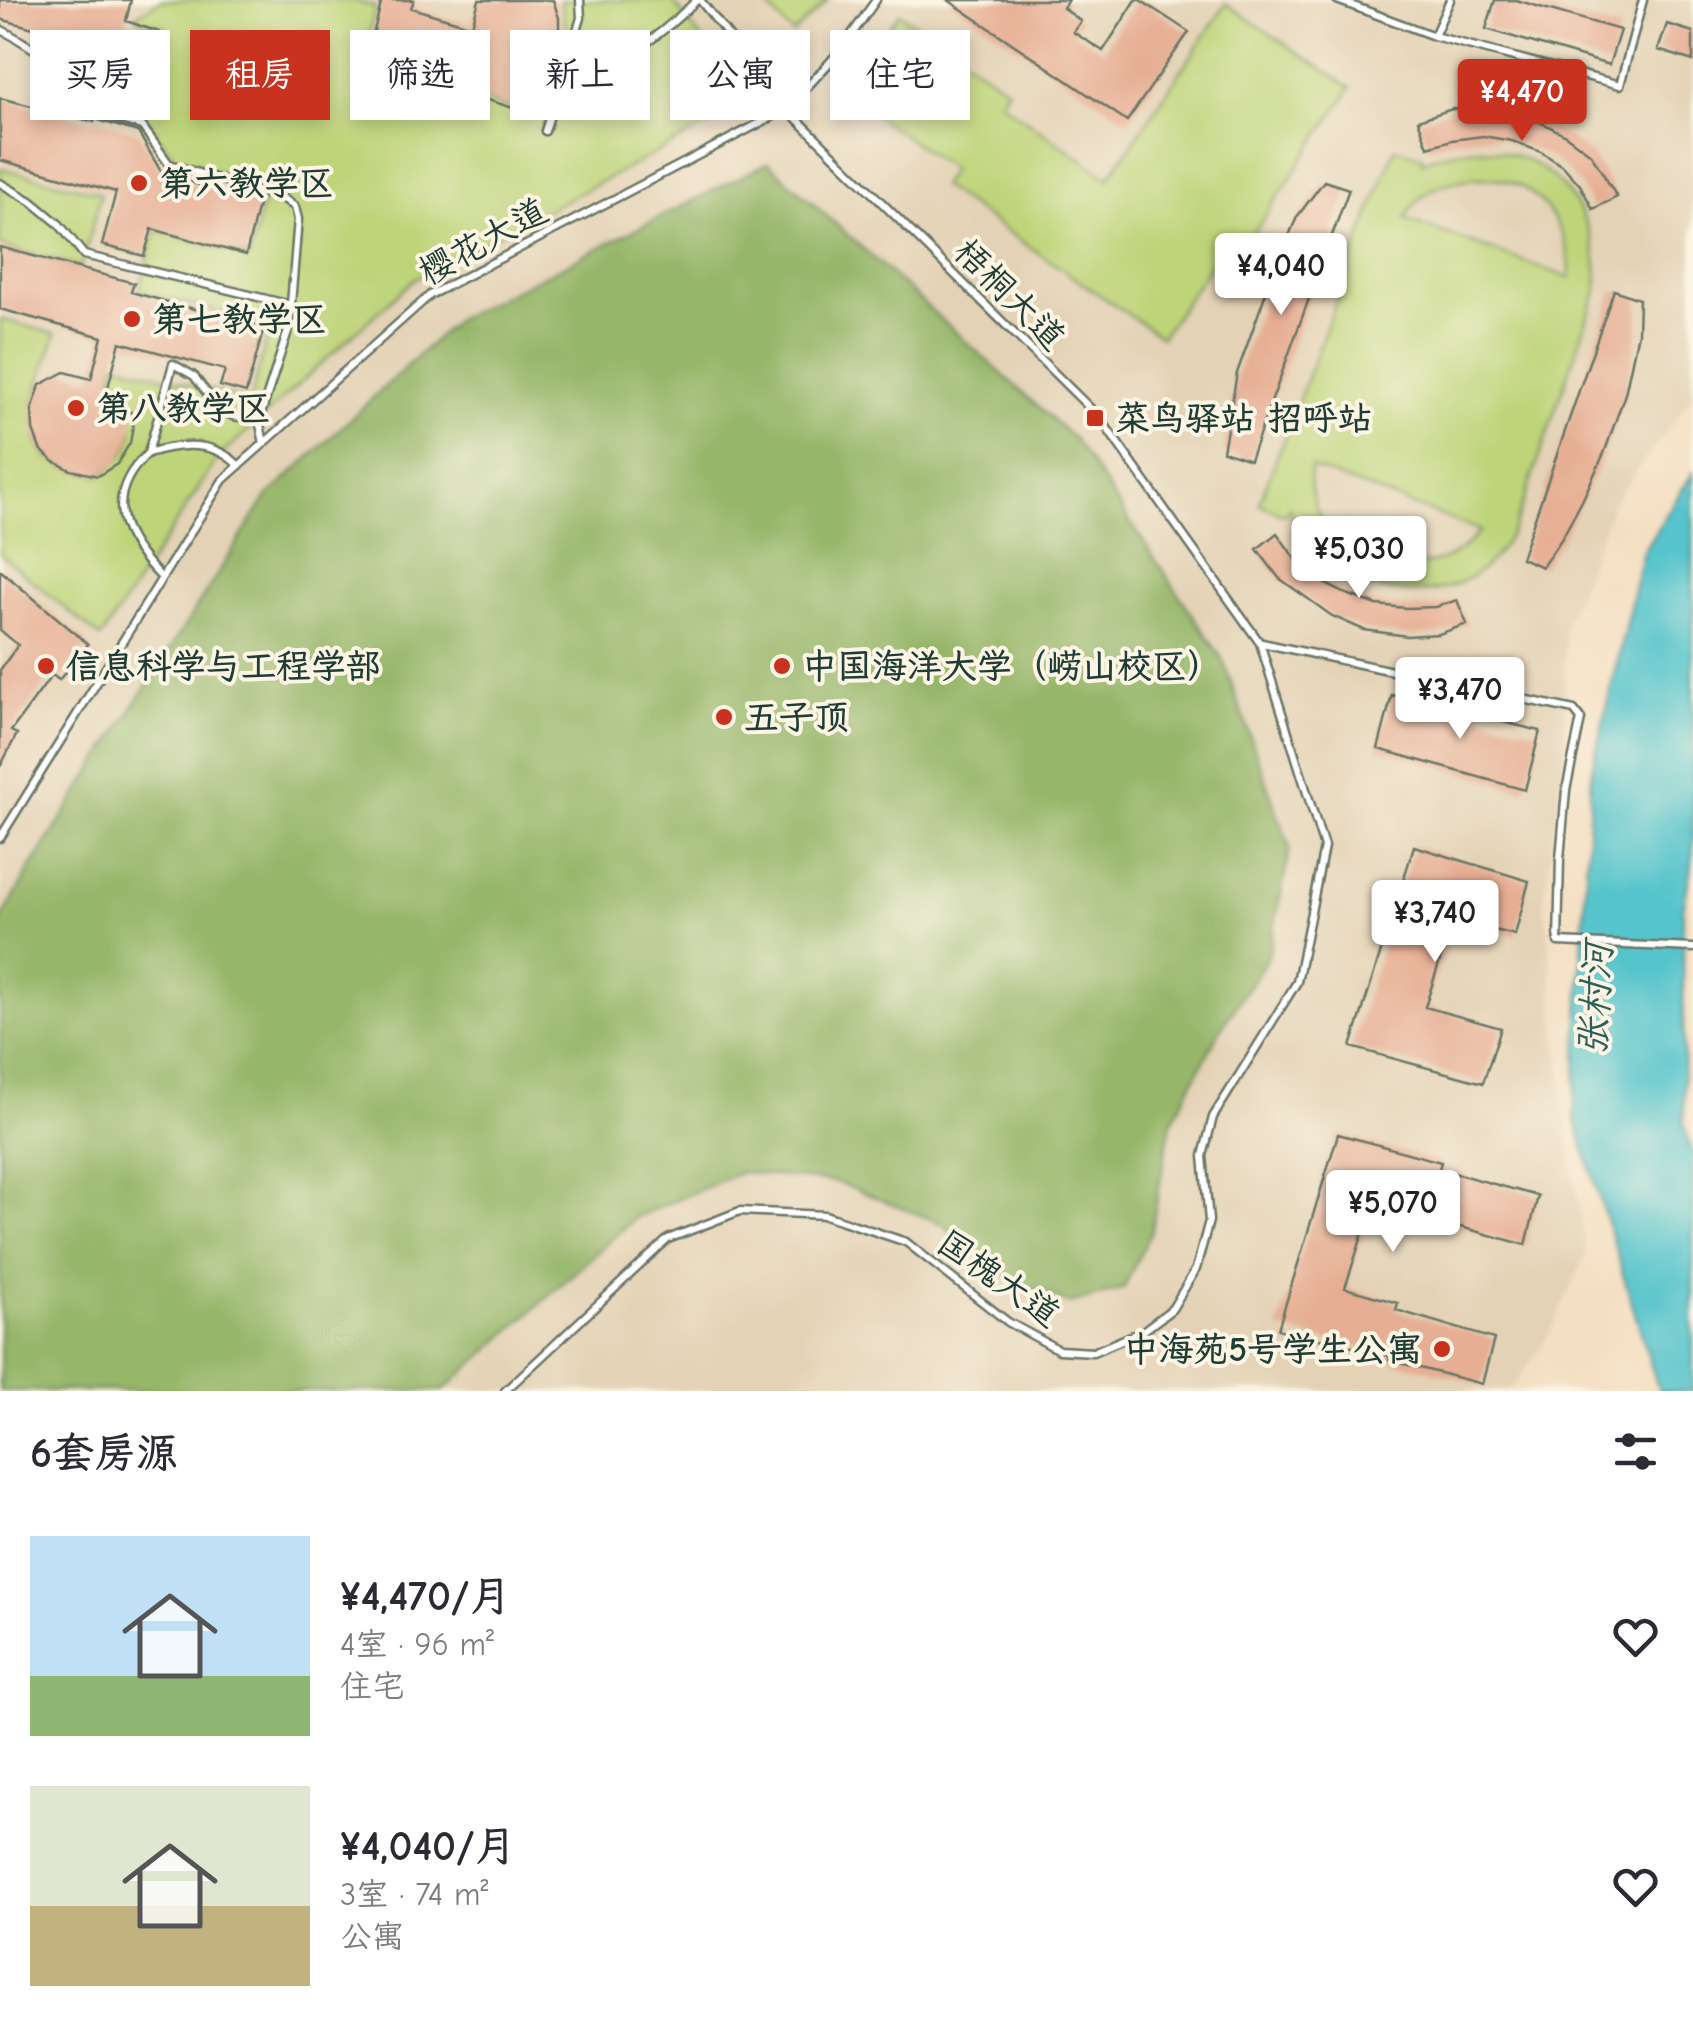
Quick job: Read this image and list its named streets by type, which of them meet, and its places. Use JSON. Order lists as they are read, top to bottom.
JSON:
{
  "streets": {
    "lane": ["樱花大道", "梧桐大道", "国槐大道"]
  },
  "crossings": [
    ["梧桐大道", "国槐大道"]
  ],
  "water": ["张村河"],
  "places": {
    "other": [
      "第六教学区",
      "第七教学区",
      "第八教学区",
      "信息科学与工程学部",
      "中国海洋大学（崂山校区）",
      "五子顶",
      "中海苑5号学生公寓"
    ],
    "transit": ["菜鸟驿站 招呼站"]
  },
  "page": {
    "chip": [
      "买房",
      "租房",
      "筛选",
      "新上",
      "公寓",
      "住宅"
    ],
    "price": [
      "¥4,470",
      "¥4,040",
      "¥5,030",
      "¥3,470",
      "¥3,740",
      "¥5,070"
    ],
    "heading": "6套房源",
    "list": [
      {
        "name": "¥4,470/月",
        "note": "4室 · 96 m² · 住宅"
      },
      {
        "name": "¥4,040/月",
        "note": "3室 · 74 m² · 公寓"
      }
    ]
  }
}
